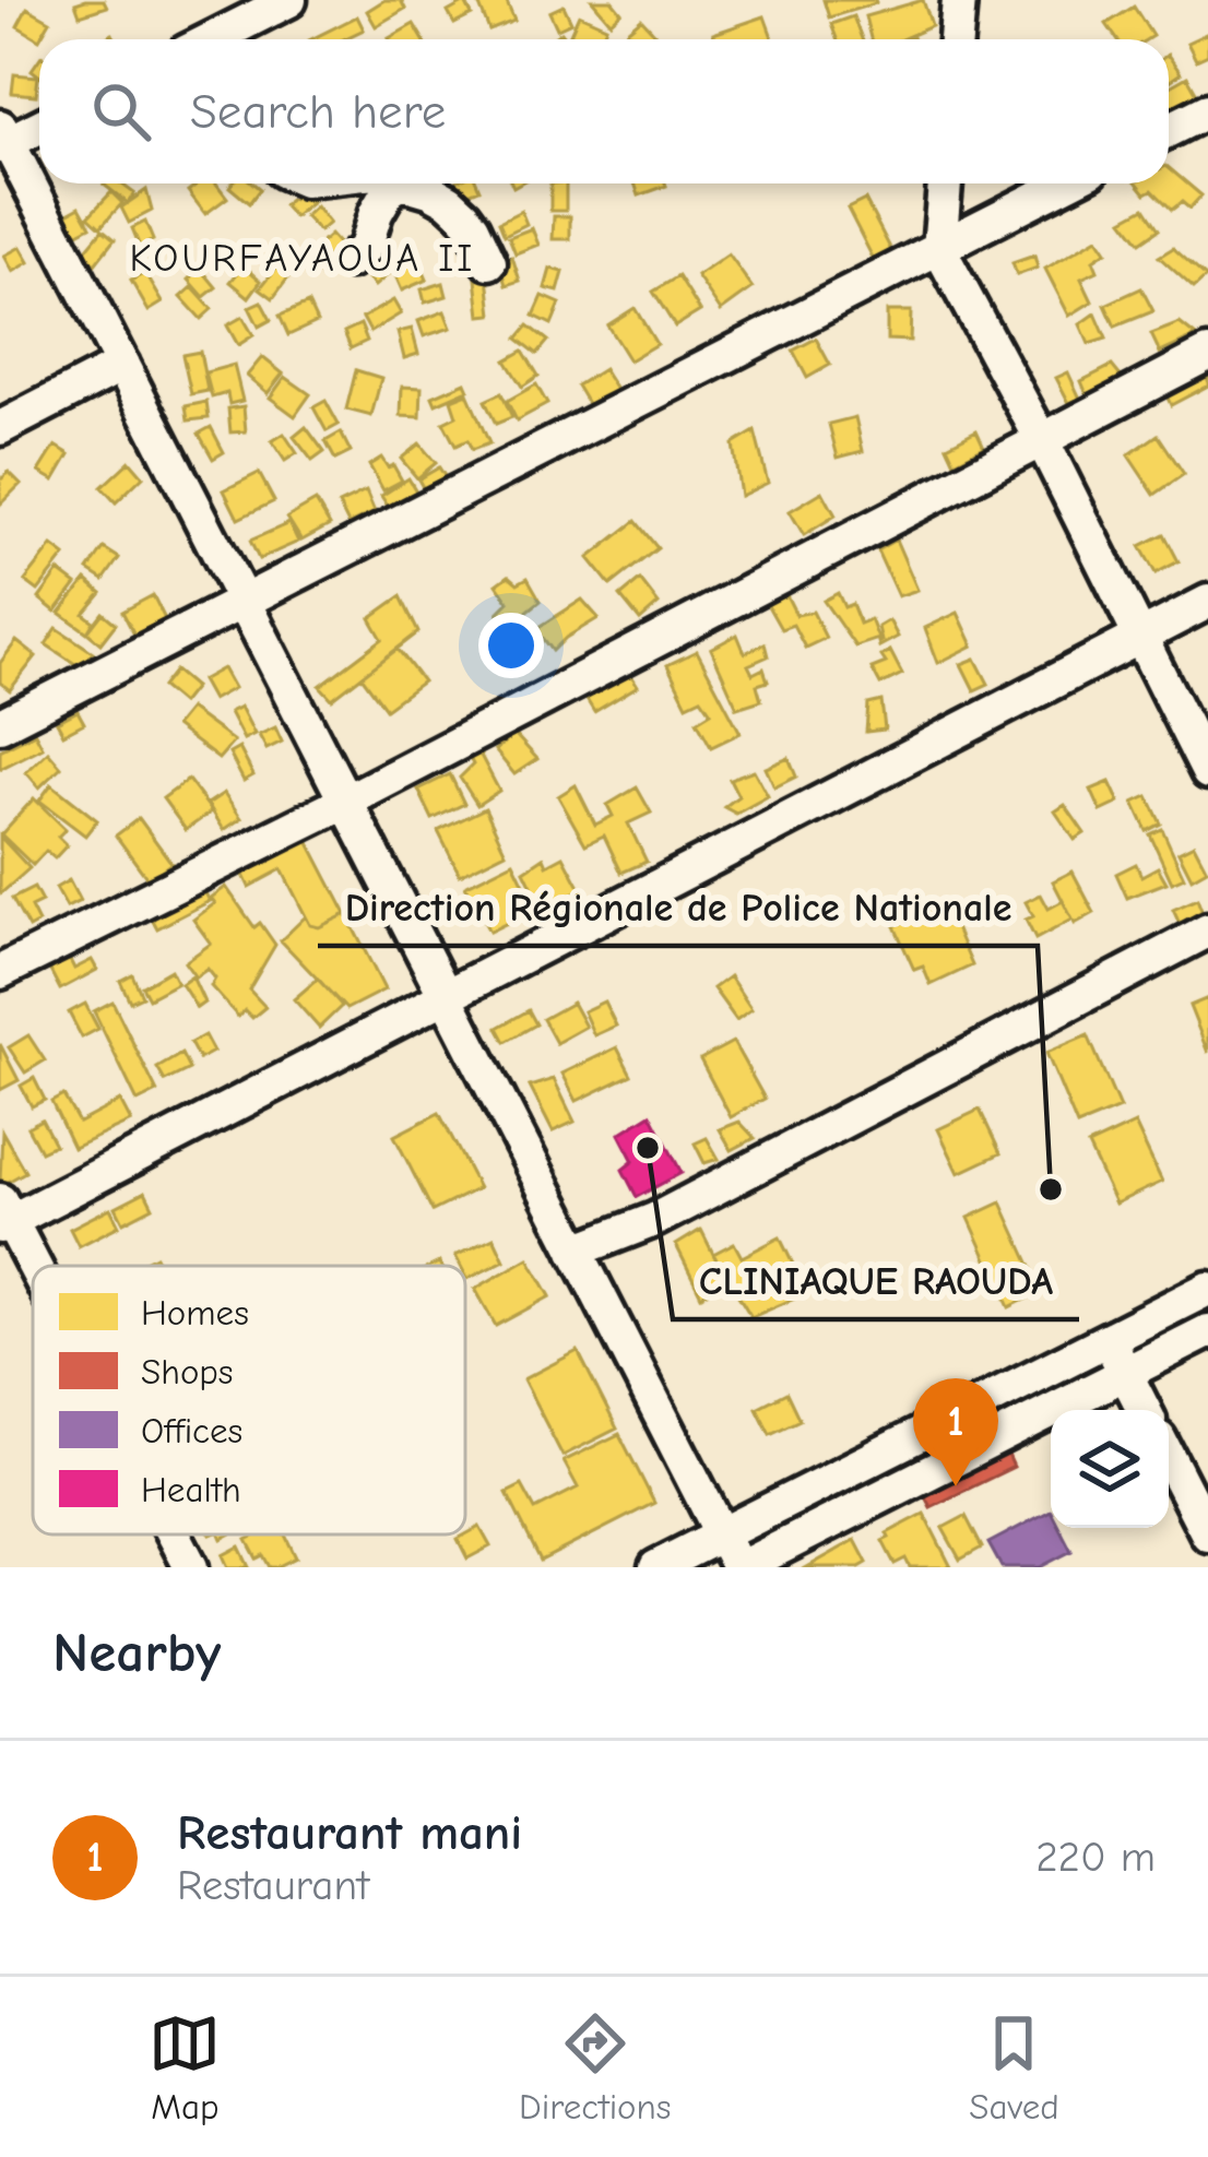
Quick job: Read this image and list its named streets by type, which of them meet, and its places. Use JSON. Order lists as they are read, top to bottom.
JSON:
{
  "districts": ["KOURFAYAOUA II"],
  "places": ["CLINIAQUE RAOUDA", "Direction Régionale de Police Nationale"],
  "legend": [
    "Homes",
    "Shops",
    "Offices",
    "Health"
  ],
  "page": {
    "search": "Search here",
    "pins": "1",
    "heading": "Nearby",
    "list": [
      {
        "mark": "1",
        "name": "Restaurant mani",
        "note": "Restaurant",
        "value": "220 m"
      }
    ],
    "nav": ["Map", "Directions", "Saved"]
  }
}
